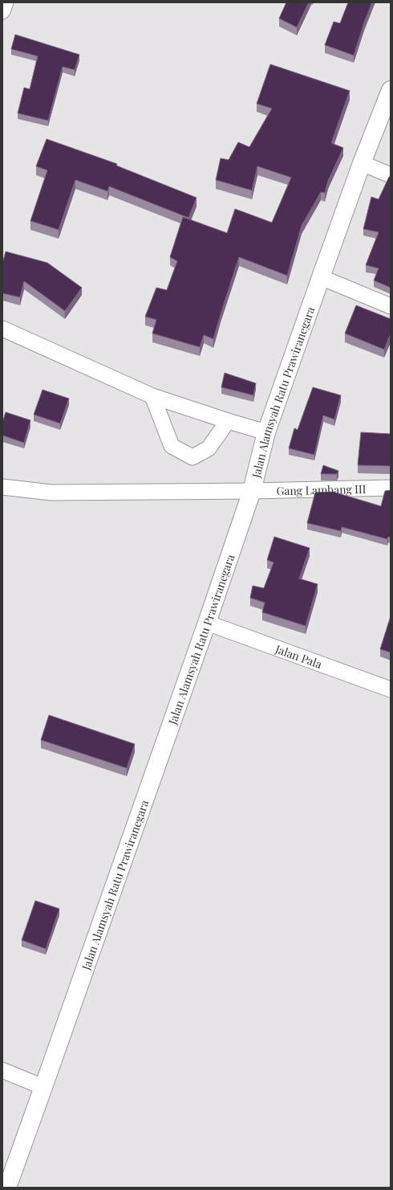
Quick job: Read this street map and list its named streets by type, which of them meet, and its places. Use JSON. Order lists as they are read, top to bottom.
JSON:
{
  "streets": {
    "main road": ["Jalan Alamsyah Ratu Prawiranegara"],
    "street": ["Gang Lambang III", "Jalan Pala"]
  },
  "crossings": [
    ["Jalan Alamsyah Ratu Prawiranegara", "Gang Lambang III"],
    ["Jalan Alamsyah Ratu Prawiranegara", "Jalan Pala"]
  ]
}
